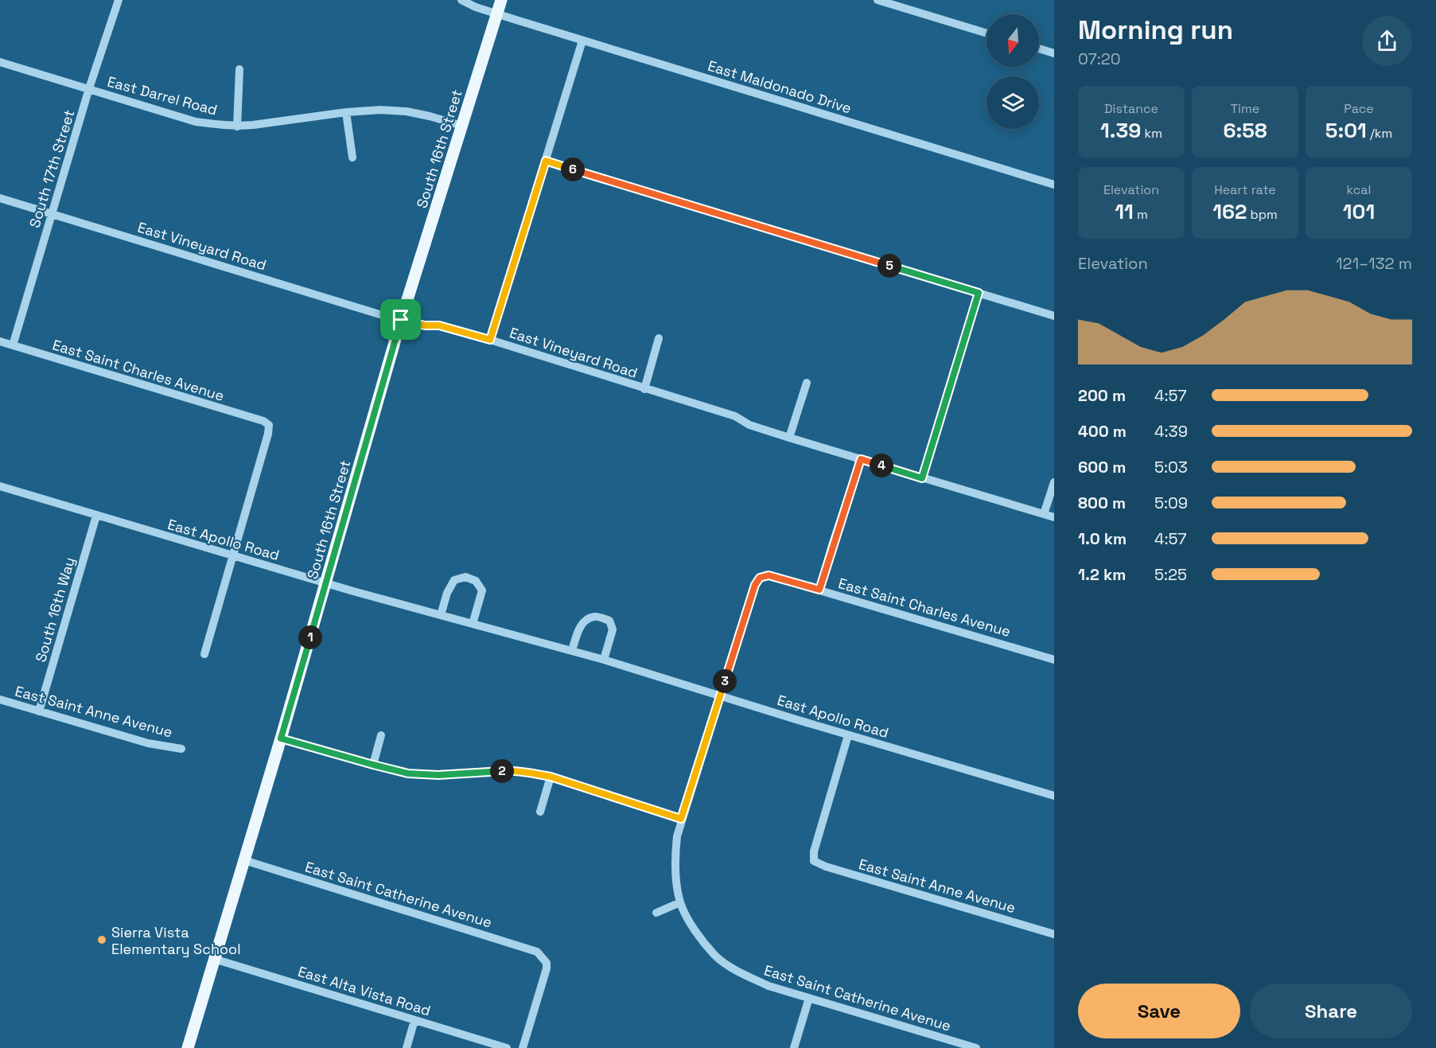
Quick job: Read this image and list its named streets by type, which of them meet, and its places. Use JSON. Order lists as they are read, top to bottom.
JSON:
{
  "streets": {
    "main road": ["South 16th Street"],
    "street": [
      "East Maldonado Drive",
      "East Darrel Road",
      "South 17th Street",
      "East Vineyard Road",
      "East Saint Charles Avenue",
      "East Apollo Road",
      "South 16th Way",
      "East Saint Anne Avenue",
      "East Saint Catherine Avenue",
      "East Alta Vista Road"
    ]
  },
  "crossings": [
    ["East Maldonado Drive", "South 16th Street"],
    ["East Darrel Road", "South 16th Street"],
    ["East Darrel Road", "South 17th Street"],
    ["South 16th Street", "East Vineyard Road"],
    ["South 16th Street", "East Apollo Road"],
    ["South 16th Street", "East Saint Catherine Avenue"],
    ["South 16th Street", "East Alta Vista Road"],
    ["South 17th Street", "East Vineyard Road"],
    ["South 17th Street", "East Saint Charles Avenue"],
    ["East Saint Charles Avenue", "East Apollo Road"],
    ["East Saint Charles Avenue", "East Saint Catherine Avenue"],
    ["East Apollo Road", "South 16th Way"],
    ["East Apollo Road", "East Saint Anne Avenue"],
    ["East Apollo Road", "East Saint Catherine Avenue"],
    ["South 16th Way", "East Saint Anne Avenue"]
  ],
  "places": ["Sierra Vista Elementary School"],
  "north": "bottom",
  "page": {
    "heading": ["Morning run", "07:20"],
    "stats": [
      ["Distance", "1.39 km"],
      ["Time", "6:58"],
      ["Pace", "5:01 /km"],
      ["Elevation", "11 m"],
      ["Heart rate", "162 bpm"],
      ["kcal", "101"]
    ],
    "pins": [
      "6",
      "5",
      "4",
      "1",
      "3",
      "2"
    ],
    "chart": ["Elevation", "121–132 m"],
    "list": [
      {
        "name": "200 m",
        "note": "4:57"
      },
      {
        "name": "400 m",
        "note": "4:39"
      },
      {
        "name": "600 m",
        "note": "5:03"
      },
      {
        "name": "800 m",
        "note": "5:09"
      },
      {
        "name": "1.0 km",
        "note": "4:57"
      },
      {
        "name": "1.2 km",
        "note": "5:25"
      }
    ],
    "buttons": ["Save", "Share"]
  }
}
